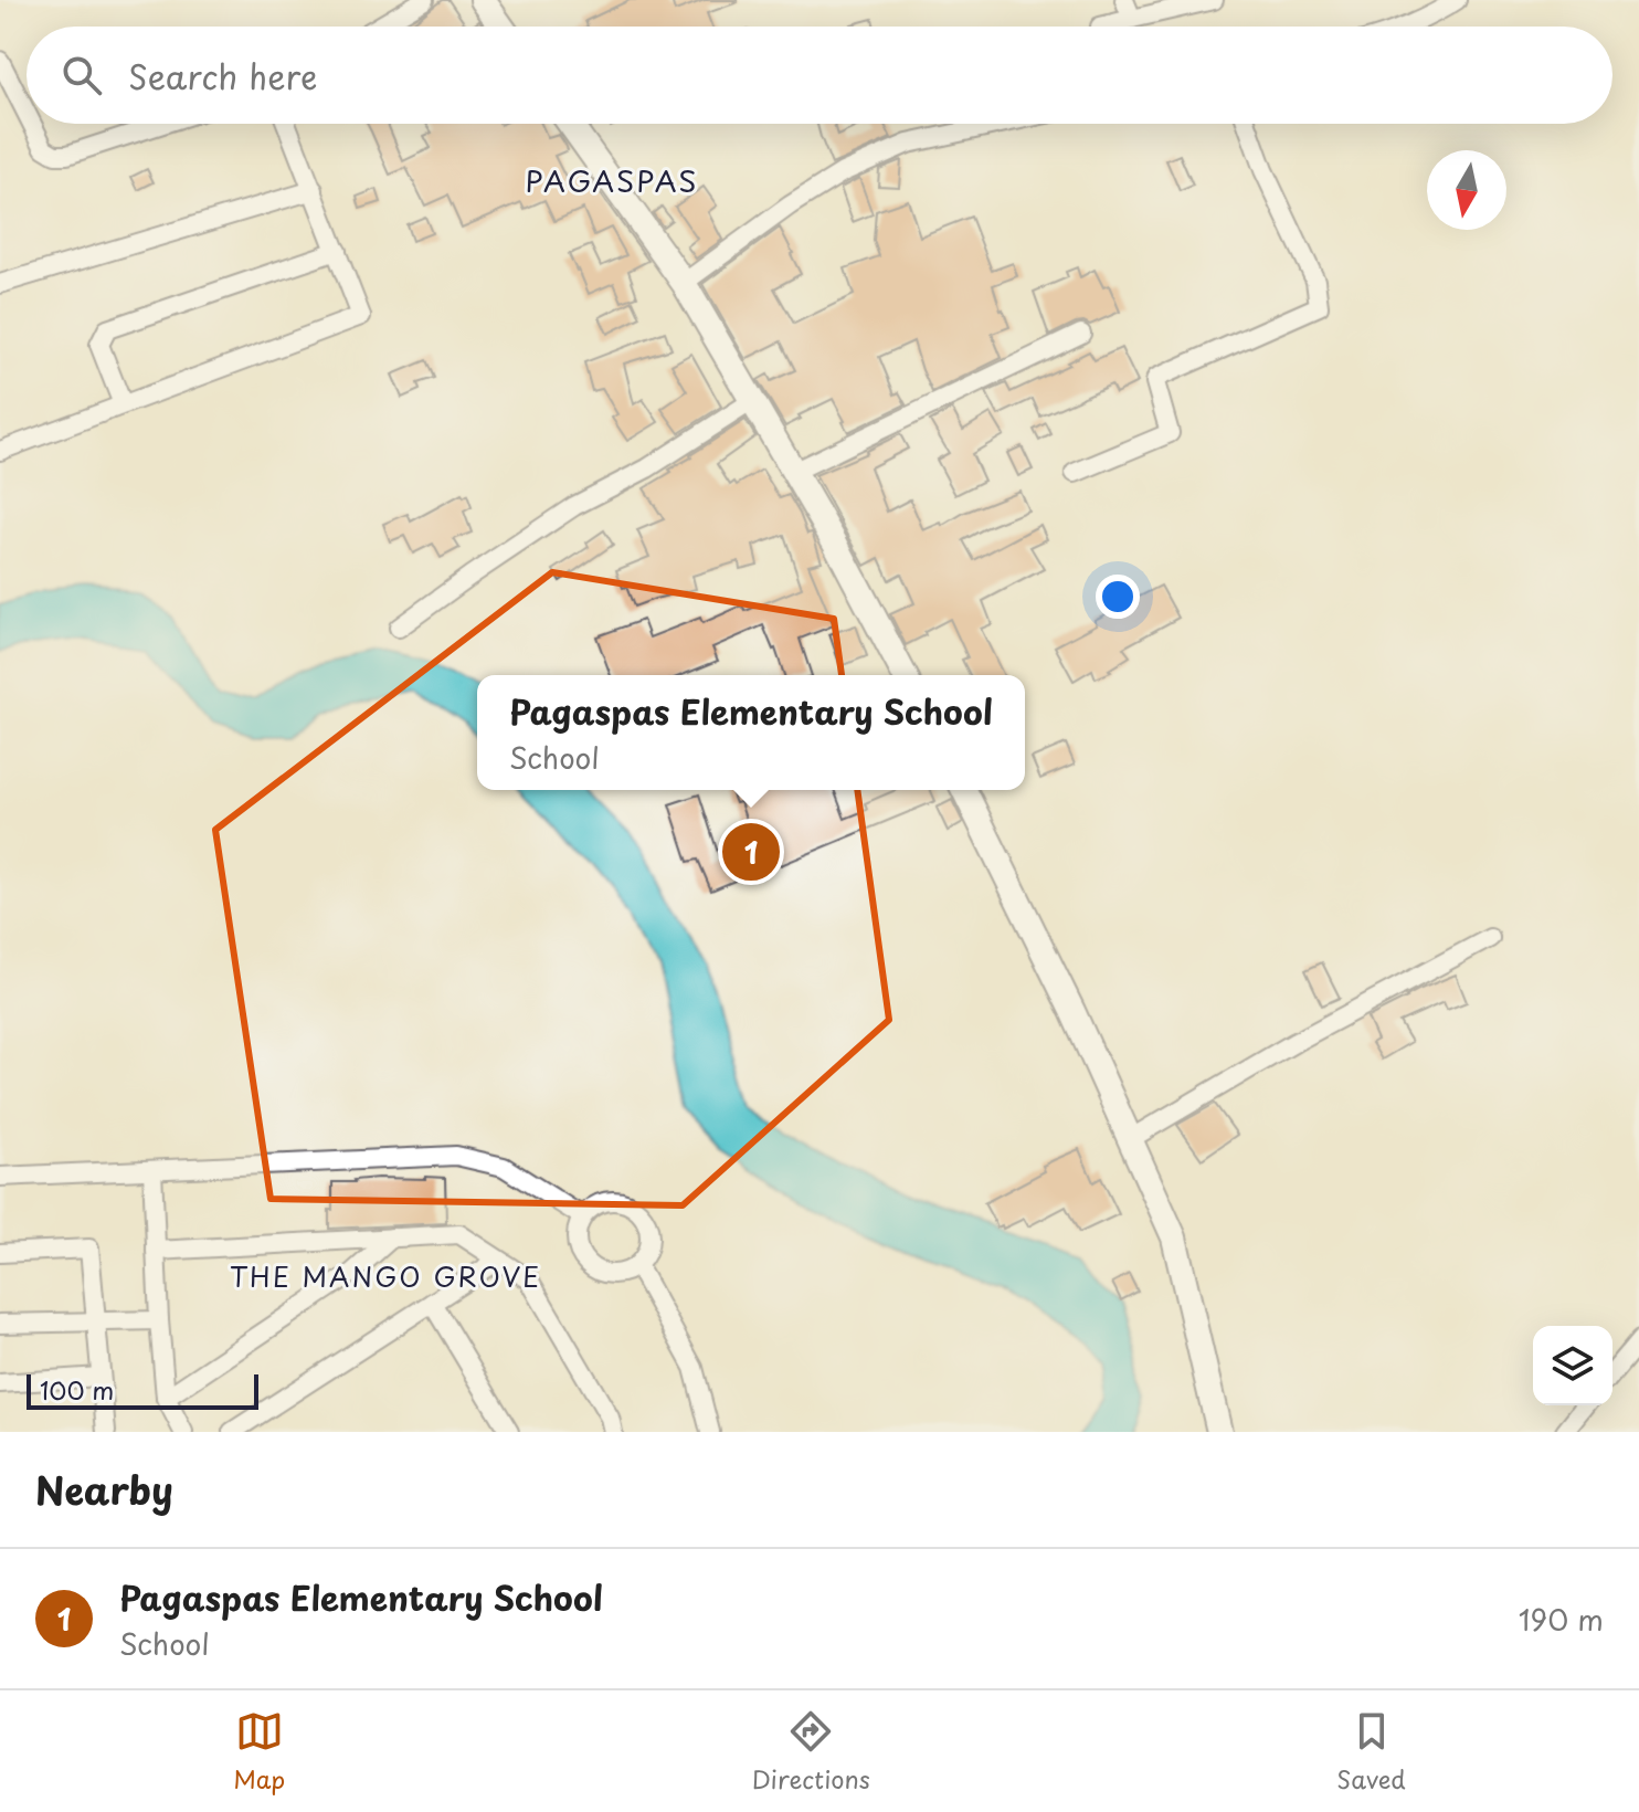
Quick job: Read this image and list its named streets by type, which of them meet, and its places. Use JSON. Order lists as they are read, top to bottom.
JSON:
{
  "districts": ["PAGASPAS", "THE MANGO GROVE"],
  "scale_bar": "100 m",
  "north": "bottom",
  "page": {
    "search": "Search here",
    "popup": ["Pagaspas Elementary School", "School"],
    "pins": "1",
    "scale": "100 m",
    "heading": "Nearby",
    "list": [
      {
        "mark": "1",
        "name": "Pagaspas Elementary School",
        "note": "School",
        "value": "190 m"
      }
    ],
    "nav": ["Map", "Directions", "Saved"]
  }
}
